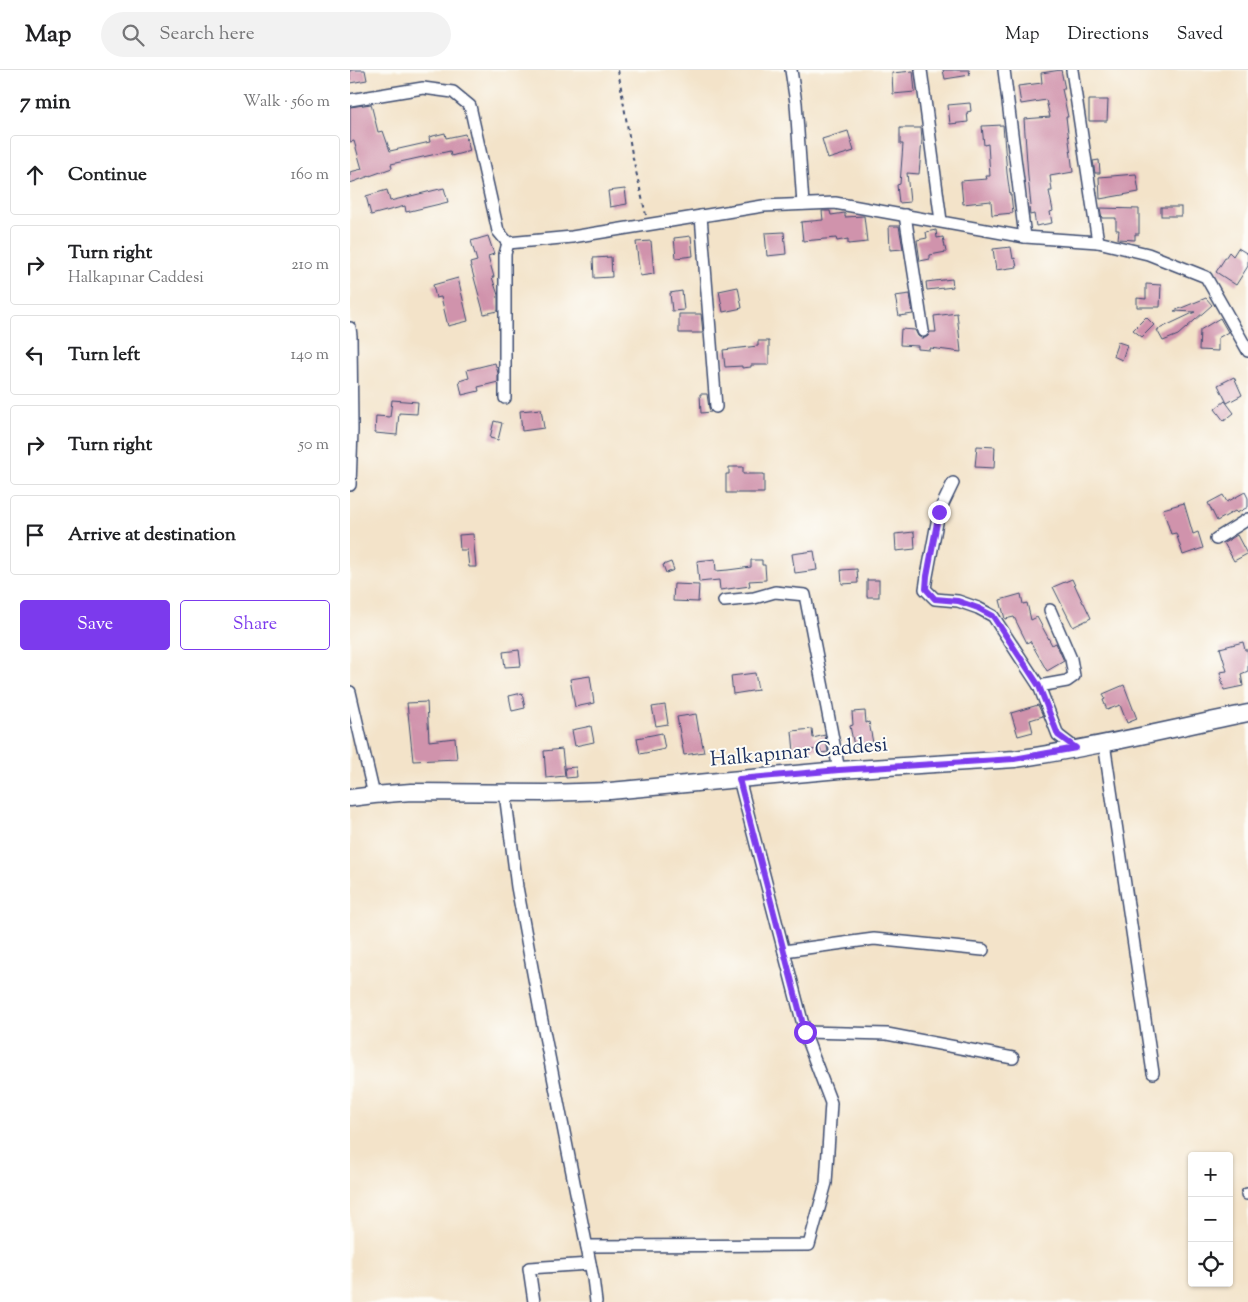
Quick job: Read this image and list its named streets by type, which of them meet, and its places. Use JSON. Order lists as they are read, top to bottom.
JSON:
{
  "streets": {
    "main road": ["Halkapınar Caddesi"]
  },
  "page": {
    "header": "Map",
    "search": "Search here",
    "nav": ["Map", "Directions", "Saved"],
    "heading": ["7 min", "Walk · 560 m"],
    "list": [
      ["Continue", "160 m"],
      ["Turn right", "Halkapınar Caddesi", "210 m"],
      ["Turn left", "140 m"],
      ["Turn right", "50 m"],
      "Arrive at destination"
    ],
    "buttons": ["Save", "Share"],
    "map_buttons": ["+", "−"]
  }
}
